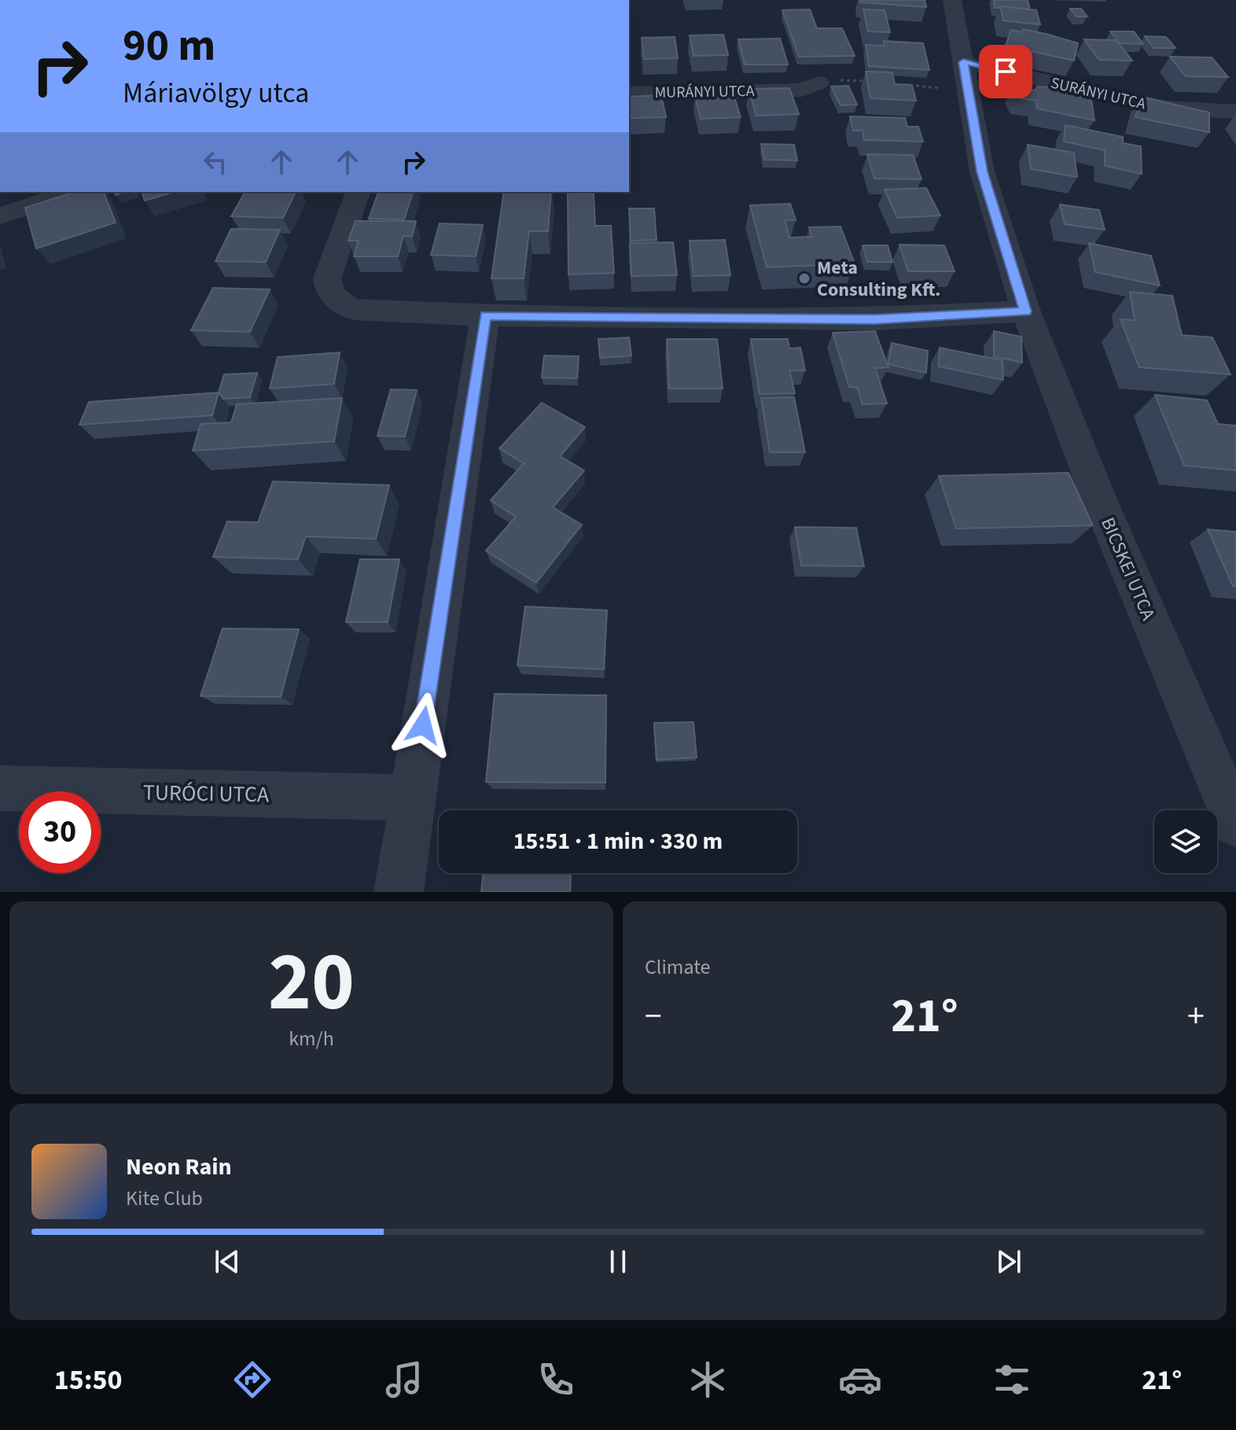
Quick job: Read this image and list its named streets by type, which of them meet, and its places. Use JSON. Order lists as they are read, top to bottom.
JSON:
{
  "streets": {
    "street": [
      "MURÁNYI UTCA",
      "SURÁNYI UTCA",
      "BICSKEI UTCA",
      "TURÓCI UTCA"
    ]
  },
  "crossings": [
    ["SURÁNYI UTCA", "BICSKEI UTCA"]
  ],
  "places": ["Meta Consulting Kft."],
  "page": {
    "turn": ["90 m", "Máriavölgy utca"],
    "limit": "30",
    "trip": "15:51 · 1 min · 330 m",
    "tile": [
      ["20", "km/h"],
      "Climate"
    ],
    "heat": ["−", "21°", "+"],
    "song": ["Neon Rain", "Kite Club"],
    "tabs": ["15:50", "21°"]
  }
}
